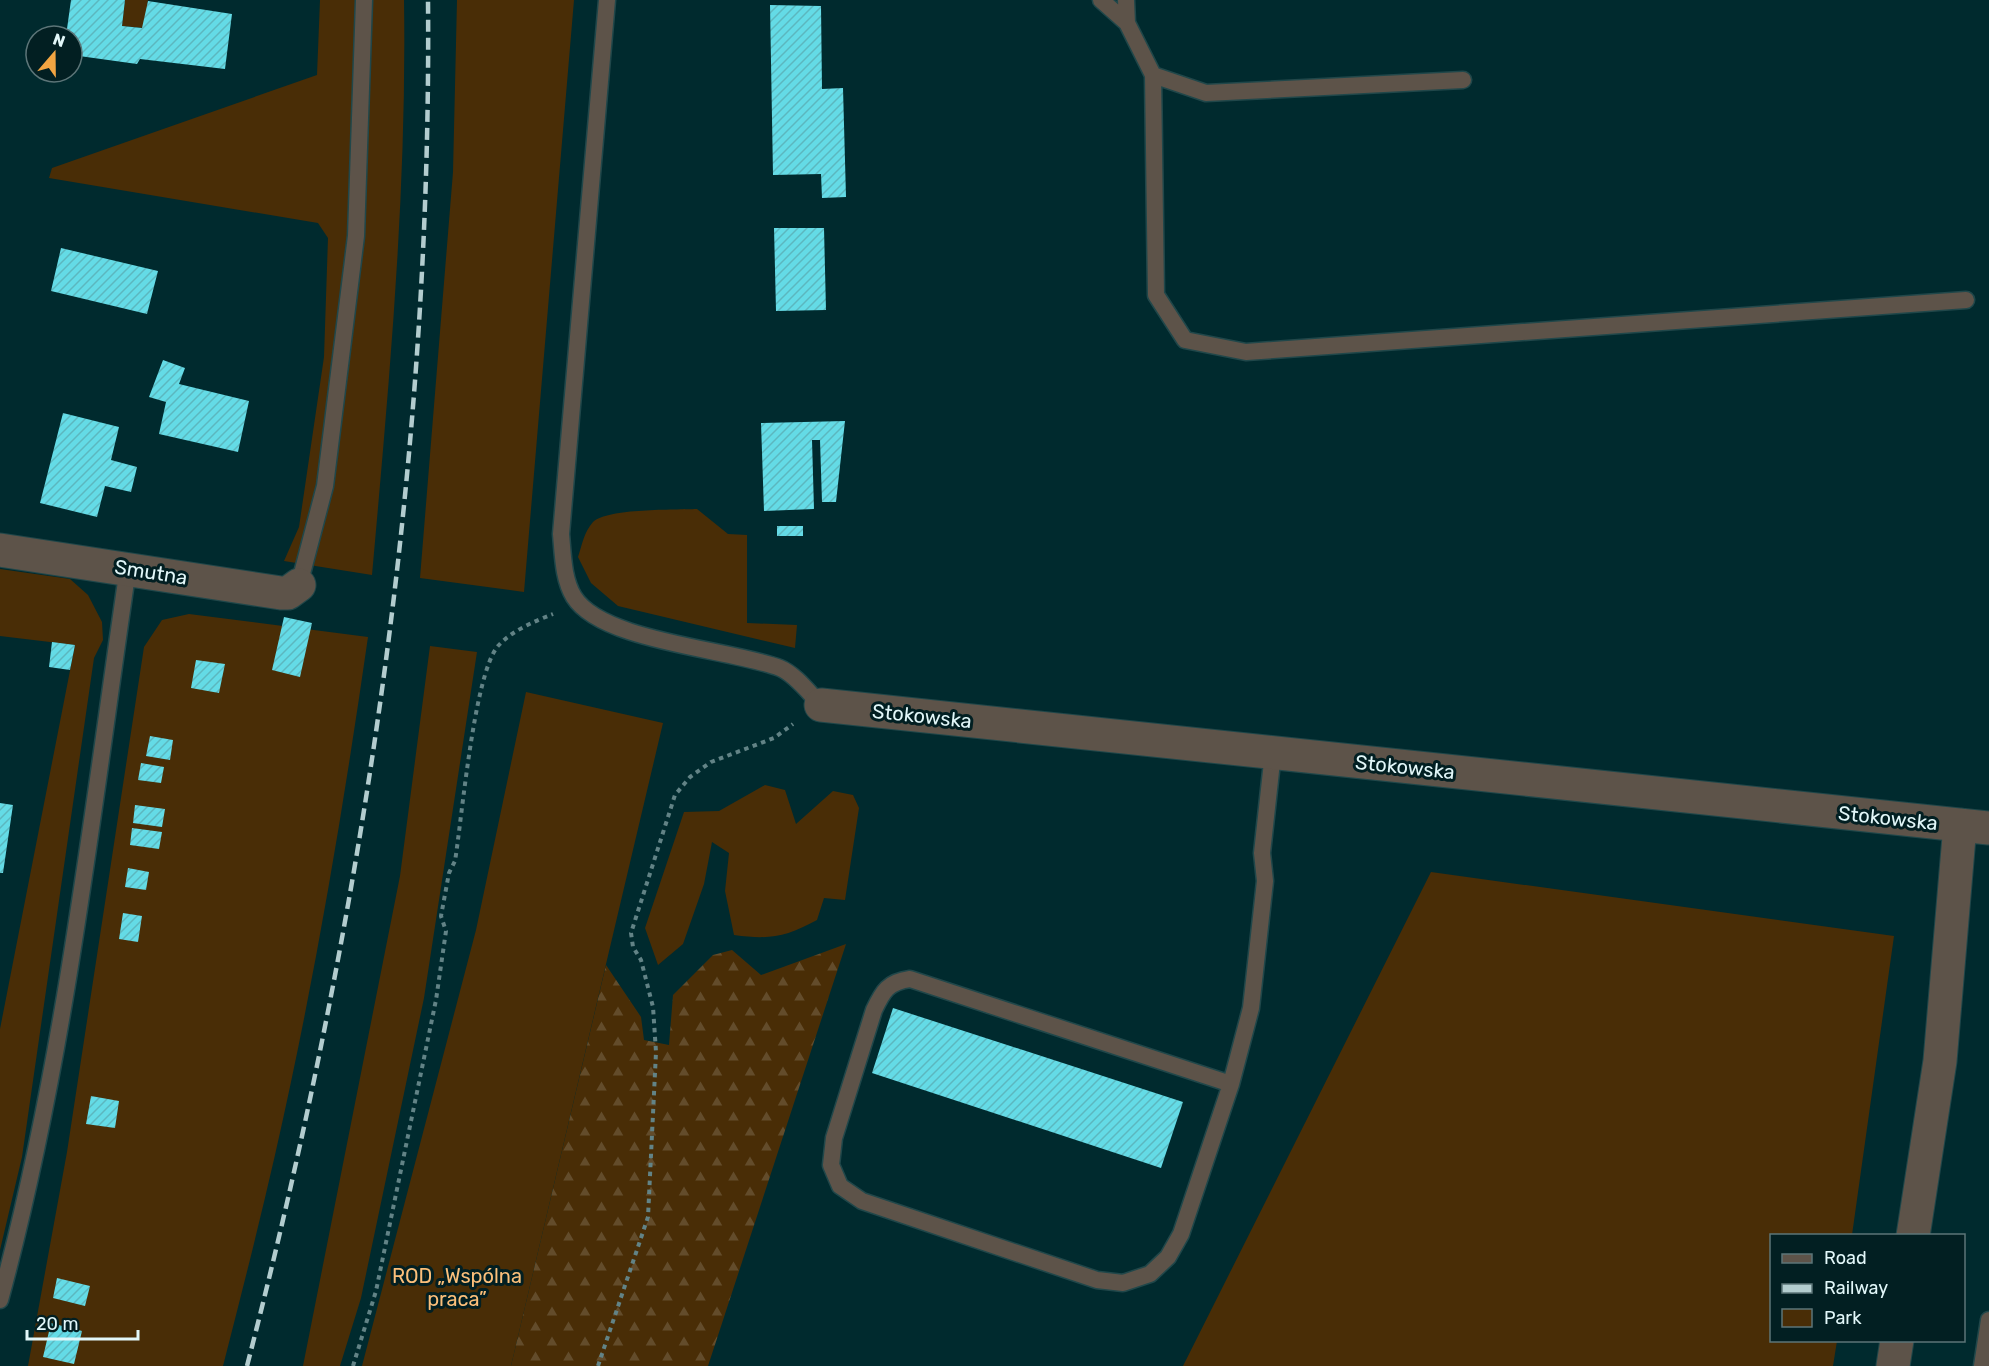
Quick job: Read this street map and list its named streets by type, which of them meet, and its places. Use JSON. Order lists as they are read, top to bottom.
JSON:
{
  "streets": {
    "street": ["Smutna", "Stokowska"]
  },
  "parks": ["ROD „Wspólna praca”"],
  "legend": ["Road", "Railway", "Park"],
  "scale_bar": "20 m",
  "north": "top"
}
